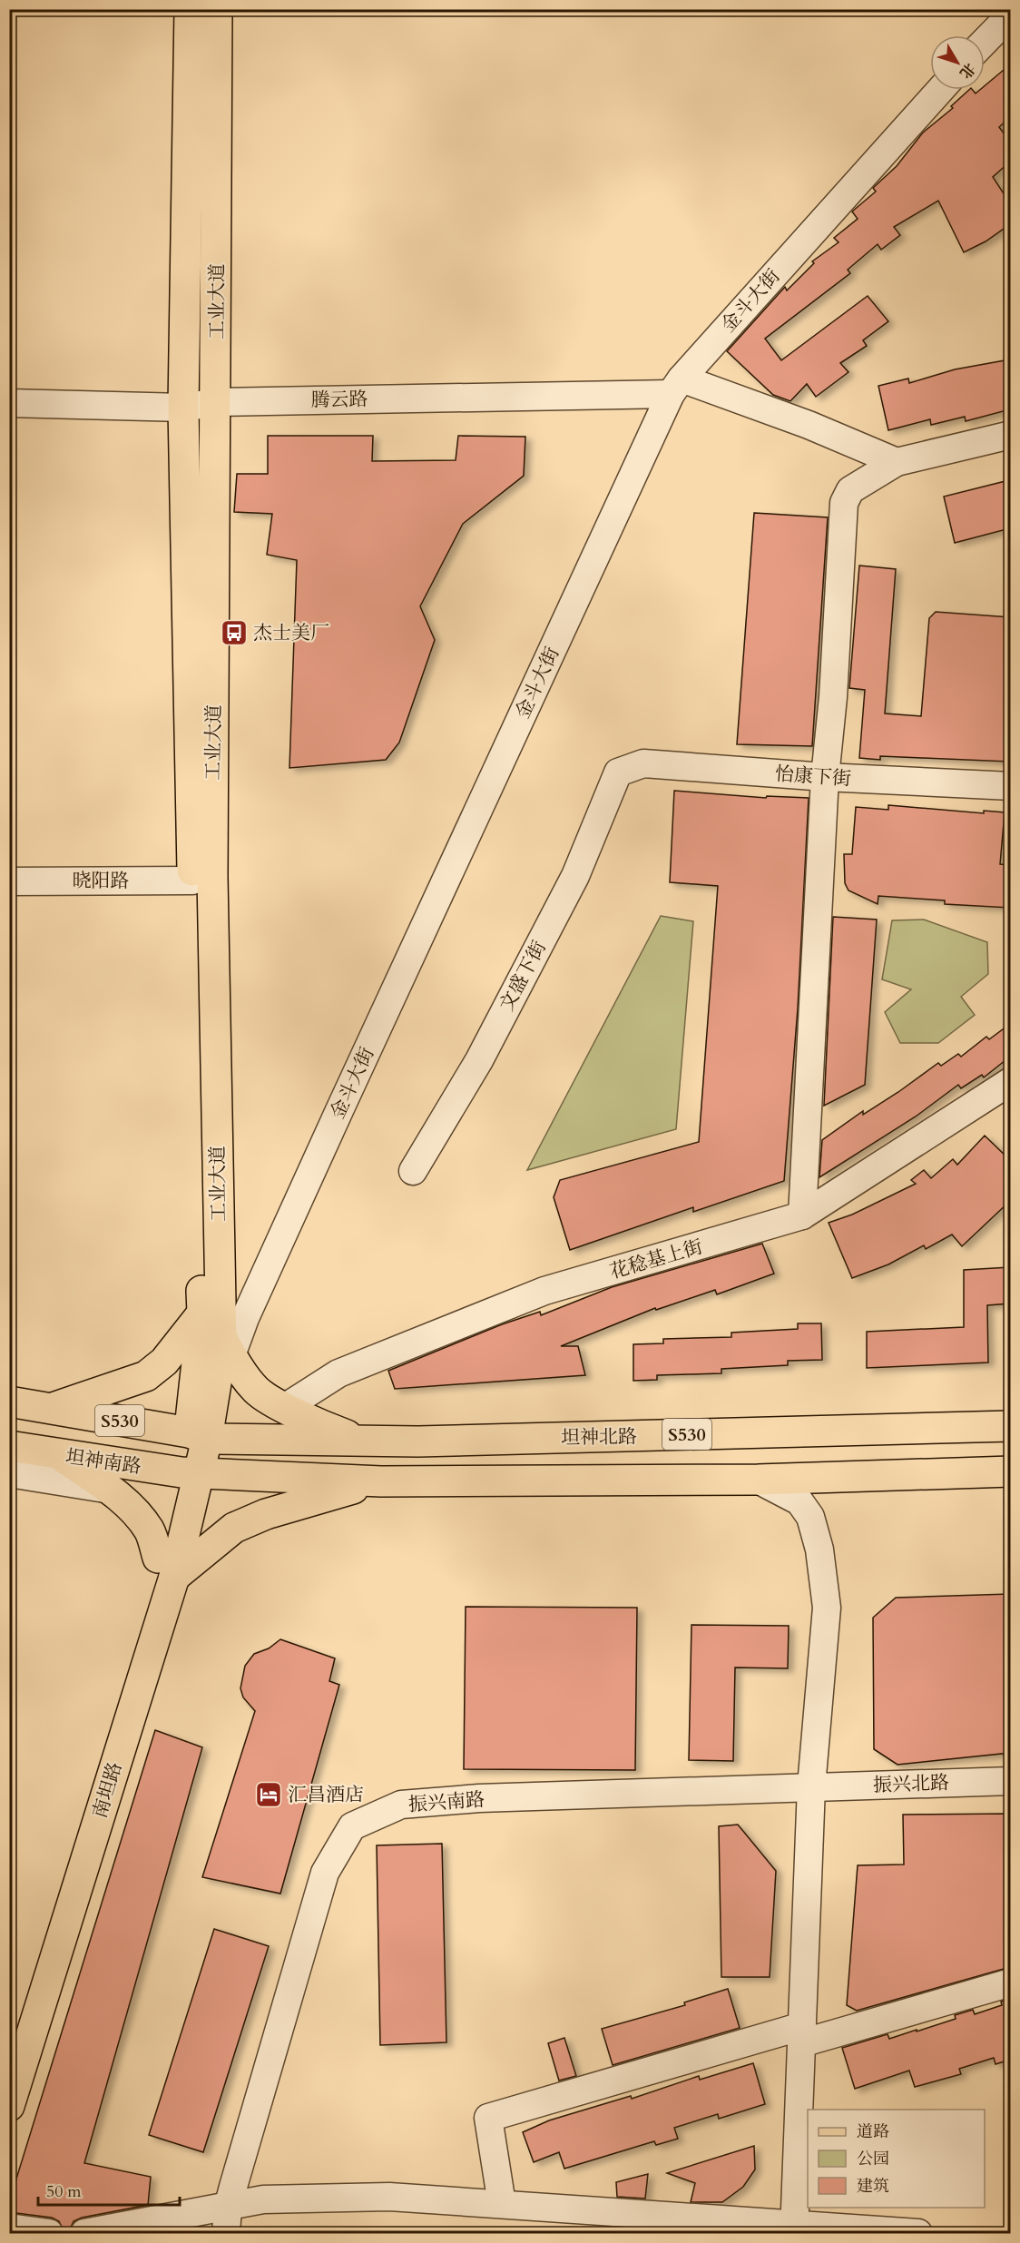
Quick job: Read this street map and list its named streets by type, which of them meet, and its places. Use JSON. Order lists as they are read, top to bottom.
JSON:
{
  "streets": {
    "main road": [
      "工业大道",
      "S530",
      "坦神北路",
      "坦神南路",
      "南坦路"
    ],
    "street": [
      "金斗大街",
      "腾云路",
      "怡康下街",
      "晓阳路",
      "文盛下街",
      "花稔基上街",
      "振兴北路",
      "振兴南路"
    ]
  },
  "crossings": [
    ["金斗大街", "工业大道"],
    ["金斗大街", "腾云路"],
    ["工业大道", "腾云路"],
    ["工业大道", "晓阳路"],
    ["工业大道", "S530"],
    ["工业大道", "坦神北路"],
    ["工业大道", "南坦路"],
    ["怡康下街", "文盛下街"],
    ["S530", "坦神北路"],
    ["S530", "坦神南路"],
    ["S530", "南坦路"],
    ["坦神北路", "南坦路"],
    ["坦神南路", "南坦路"],
    ["振兴北路", "振兴南路"]
  ],
  "places": {
    "bus stop": ["杰士美厂"],
    "hotel": ["汇昌酒店"]
  },
  "legend": ["道路", "公园", "建筑"],
  "scale_bar": "50 m",
  "north": "bottom right"
}
